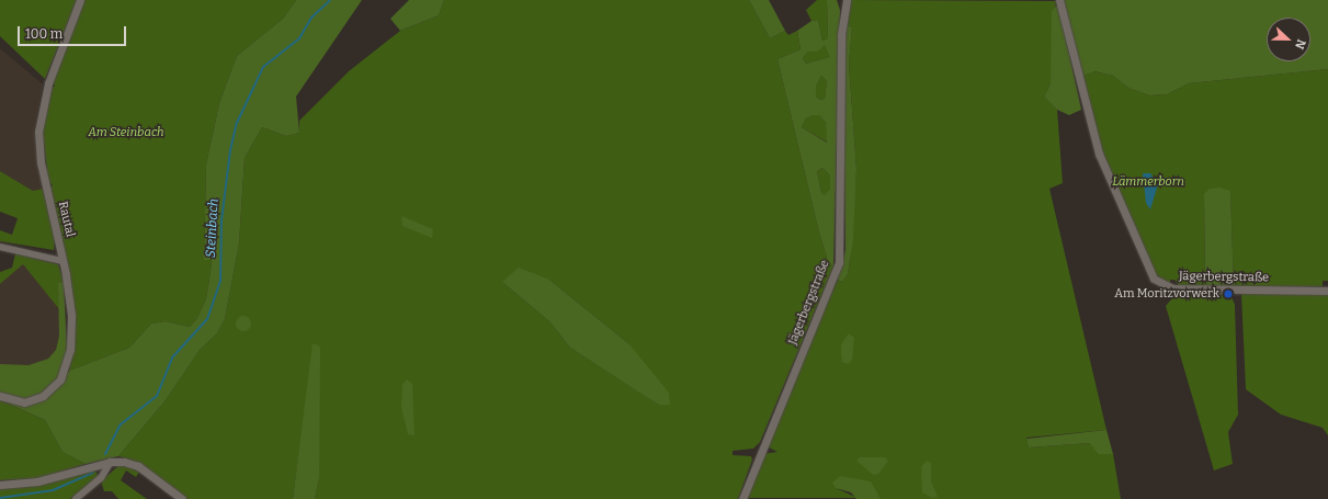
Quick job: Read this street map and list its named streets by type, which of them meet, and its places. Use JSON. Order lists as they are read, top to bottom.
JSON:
{
  "streets": {
    "street": ["Rautal", "Jägerbergstraße"]
  },
  "water": ["Steinbach"],
  "parks": ["Am Steinbach", "Lämmerborn"],
  "places": ["Am Moritzvorwerk"],
  "scale_bar": "100 m",
  "north": "right"
}
